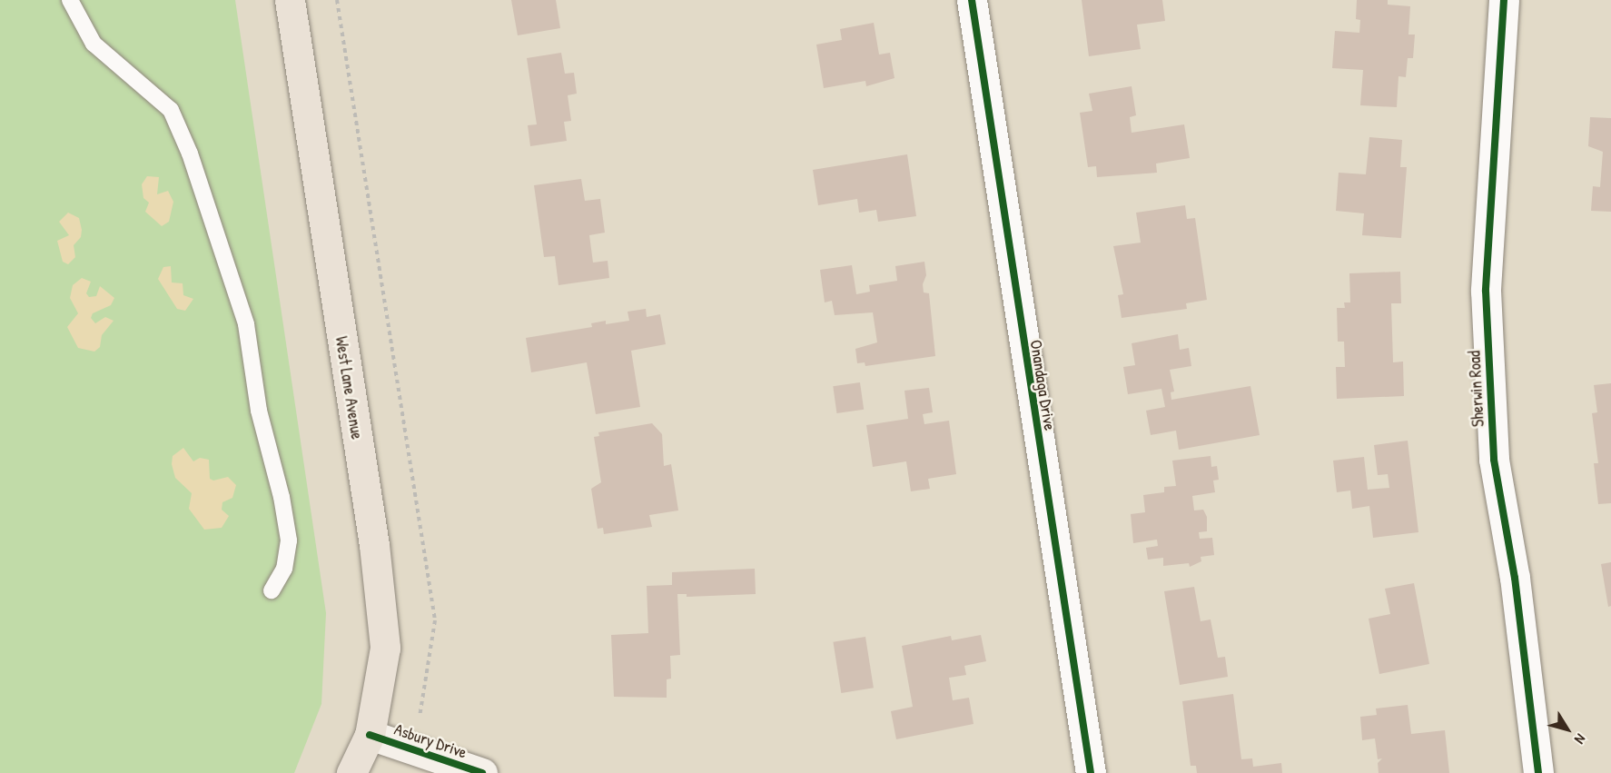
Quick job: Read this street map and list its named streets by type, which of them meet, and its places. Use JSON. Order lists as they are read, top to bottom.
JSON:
{
  "streets": {
    "main road": ["West Lane Avenue"],
    "street": ["Onandaga Drive", "Sherwin Road", "Asbury Drive"]
  },
  "crossings": [
    ["West Lane Avenue", "Asbury Drive"]
  ],
  "north": "bottom right"
}
